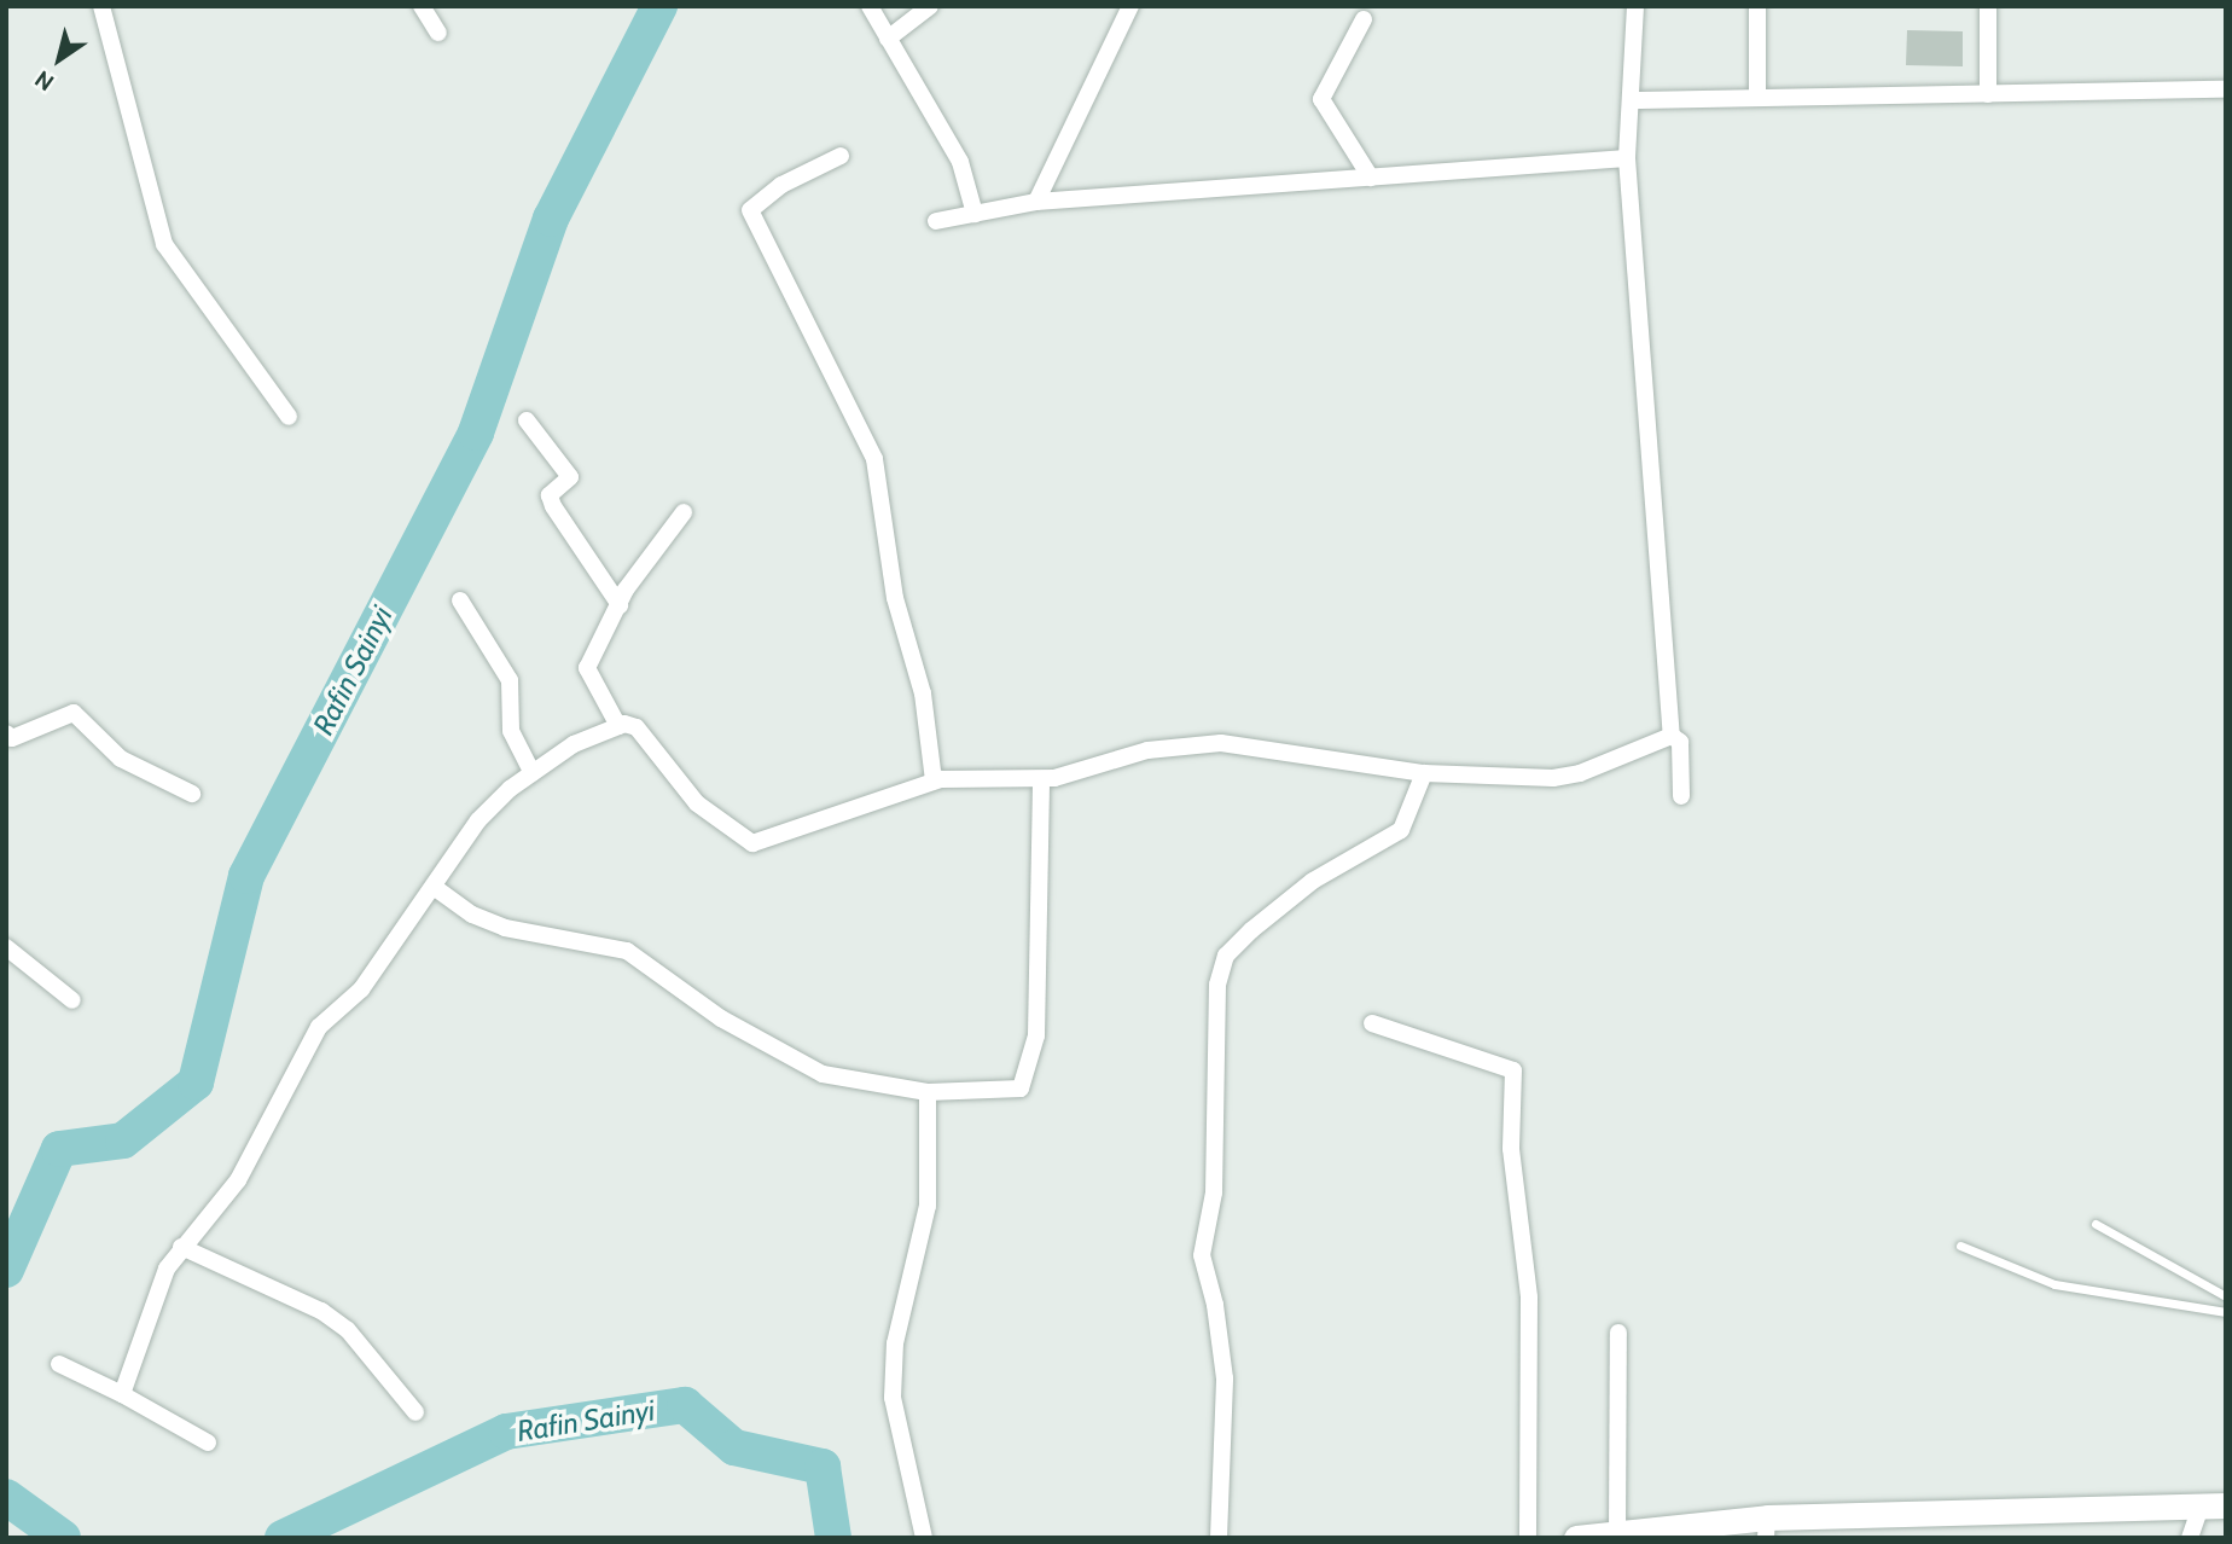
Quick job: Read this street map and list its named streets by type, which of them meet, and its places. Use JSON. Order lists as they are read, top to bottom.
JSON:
{
  "water": ["Rafin Sainyi"],
  "north": "bottom left"
}
